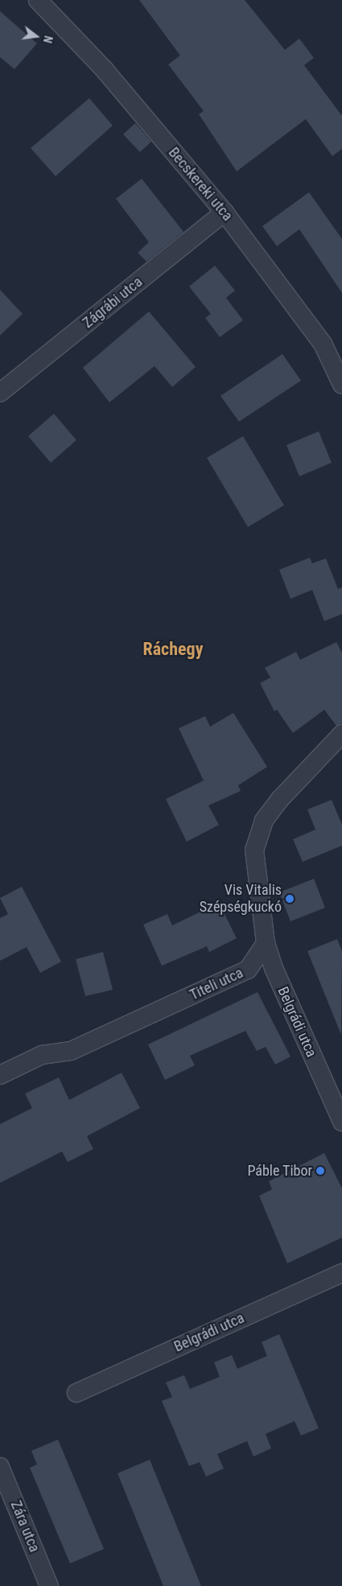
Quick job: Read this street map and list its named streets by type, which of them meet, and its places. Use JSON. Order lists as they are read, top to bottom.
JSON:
{
  "streets": {
    "street": [
      "Becskereki utca",
      "Zágrábi utca",
      "Titeli utca",
      "Belgrádi utca",
      "Zára utca"
    ]
  },
  "crossings": [
    ["Becskereki utca", "Zágrábi utca"],
    ["Titeli utca", "Belgrádi utca"]
  ],
  "districts": ["Ráchegy"],
  "places": ["Vis Vitalis Szépségkuckó", "Páble Tibor"],
  "north": "right"
}
